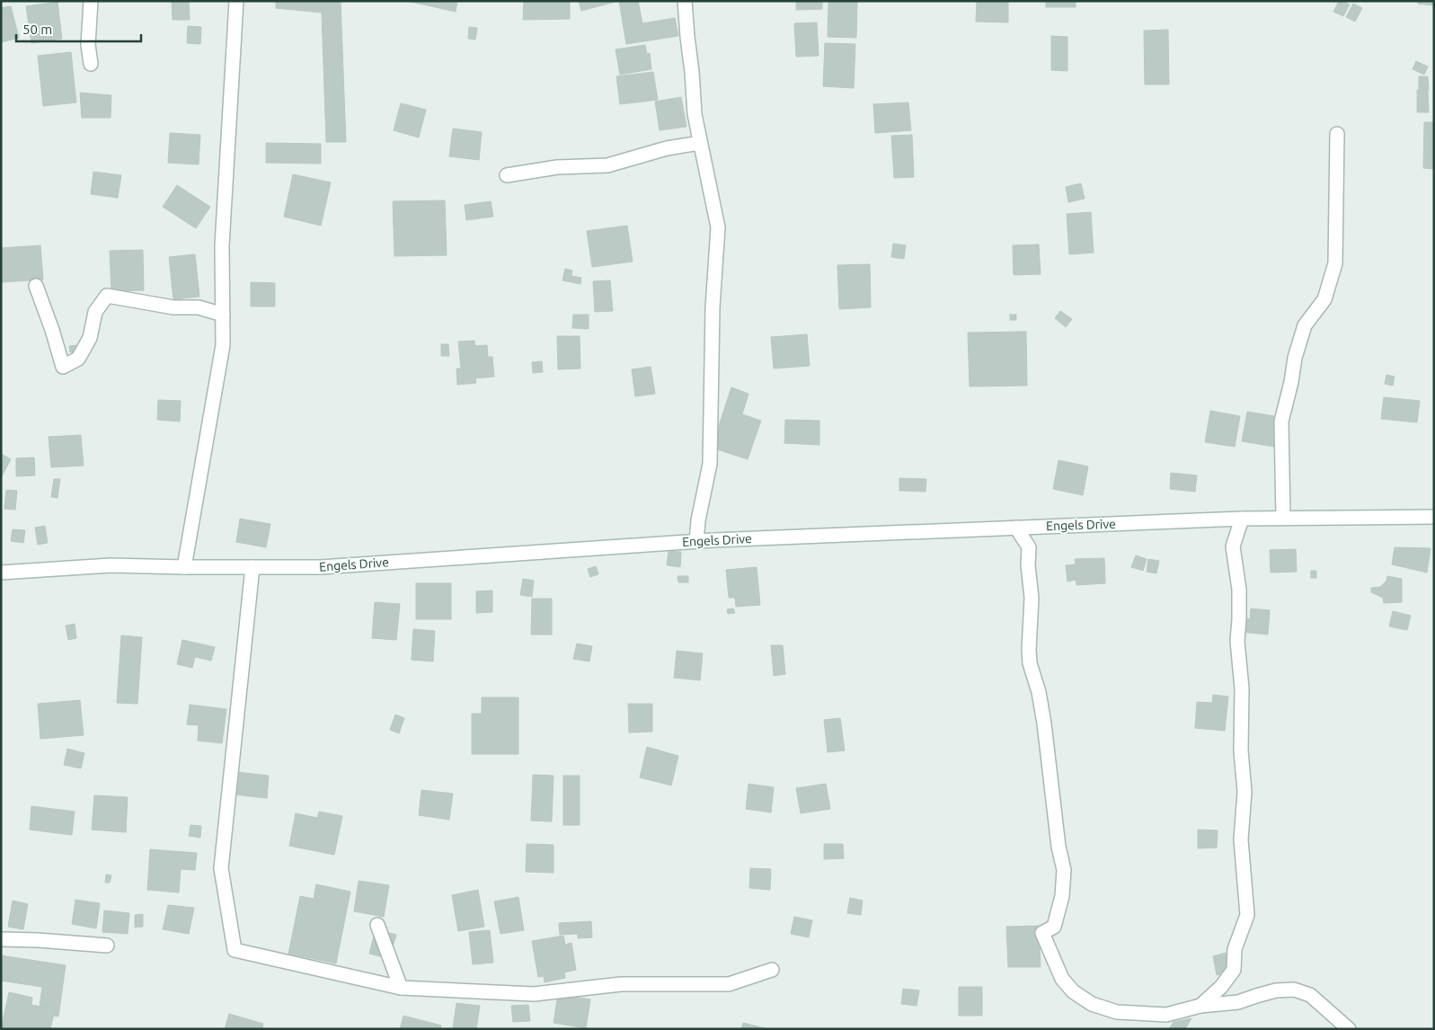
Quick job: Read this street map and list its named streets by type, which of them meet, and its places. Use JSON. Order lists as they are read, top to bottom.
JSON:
{
  "streets": {
    "street": ["Engels Drive"]
  },
  "scale_bar": "50 m"
}
